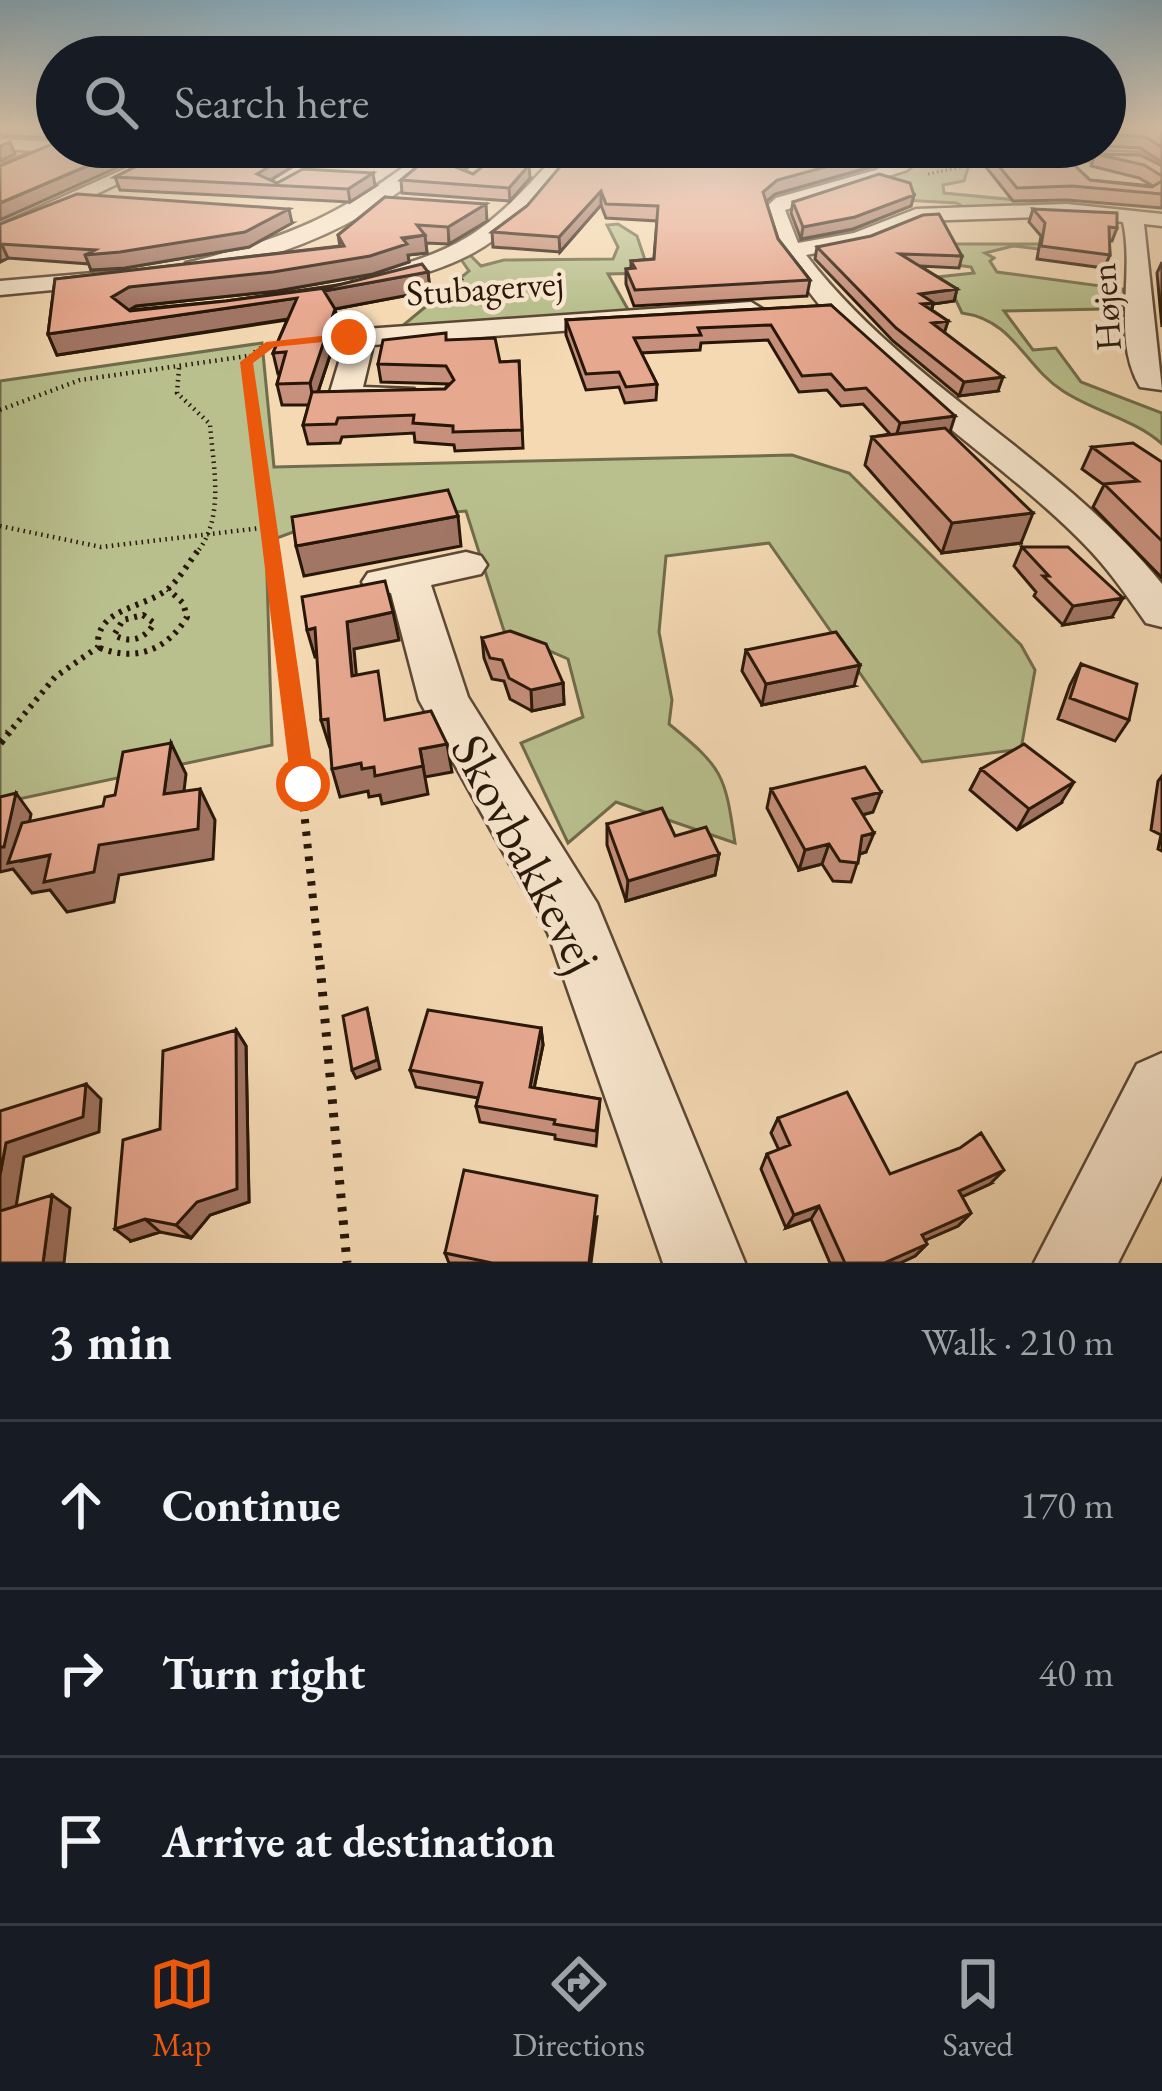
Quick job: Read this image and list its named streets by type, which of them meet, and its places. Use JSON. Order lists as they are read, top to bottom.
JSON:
{
  "streets": {
    "street": ["Stubagervej", "Højen", "Skovbakkevej"]
  },
  "page": {
    "search": "Search here",
    "heading": ["3 min", "Walk · 210 m"],
    "list": [
      ["Continue", "170 m"],
      ["Turn right", "40 m"],
      "Arrive at destination"
    ],
    "nav": ["Map", "Directions", "Saved"]
  }
}
